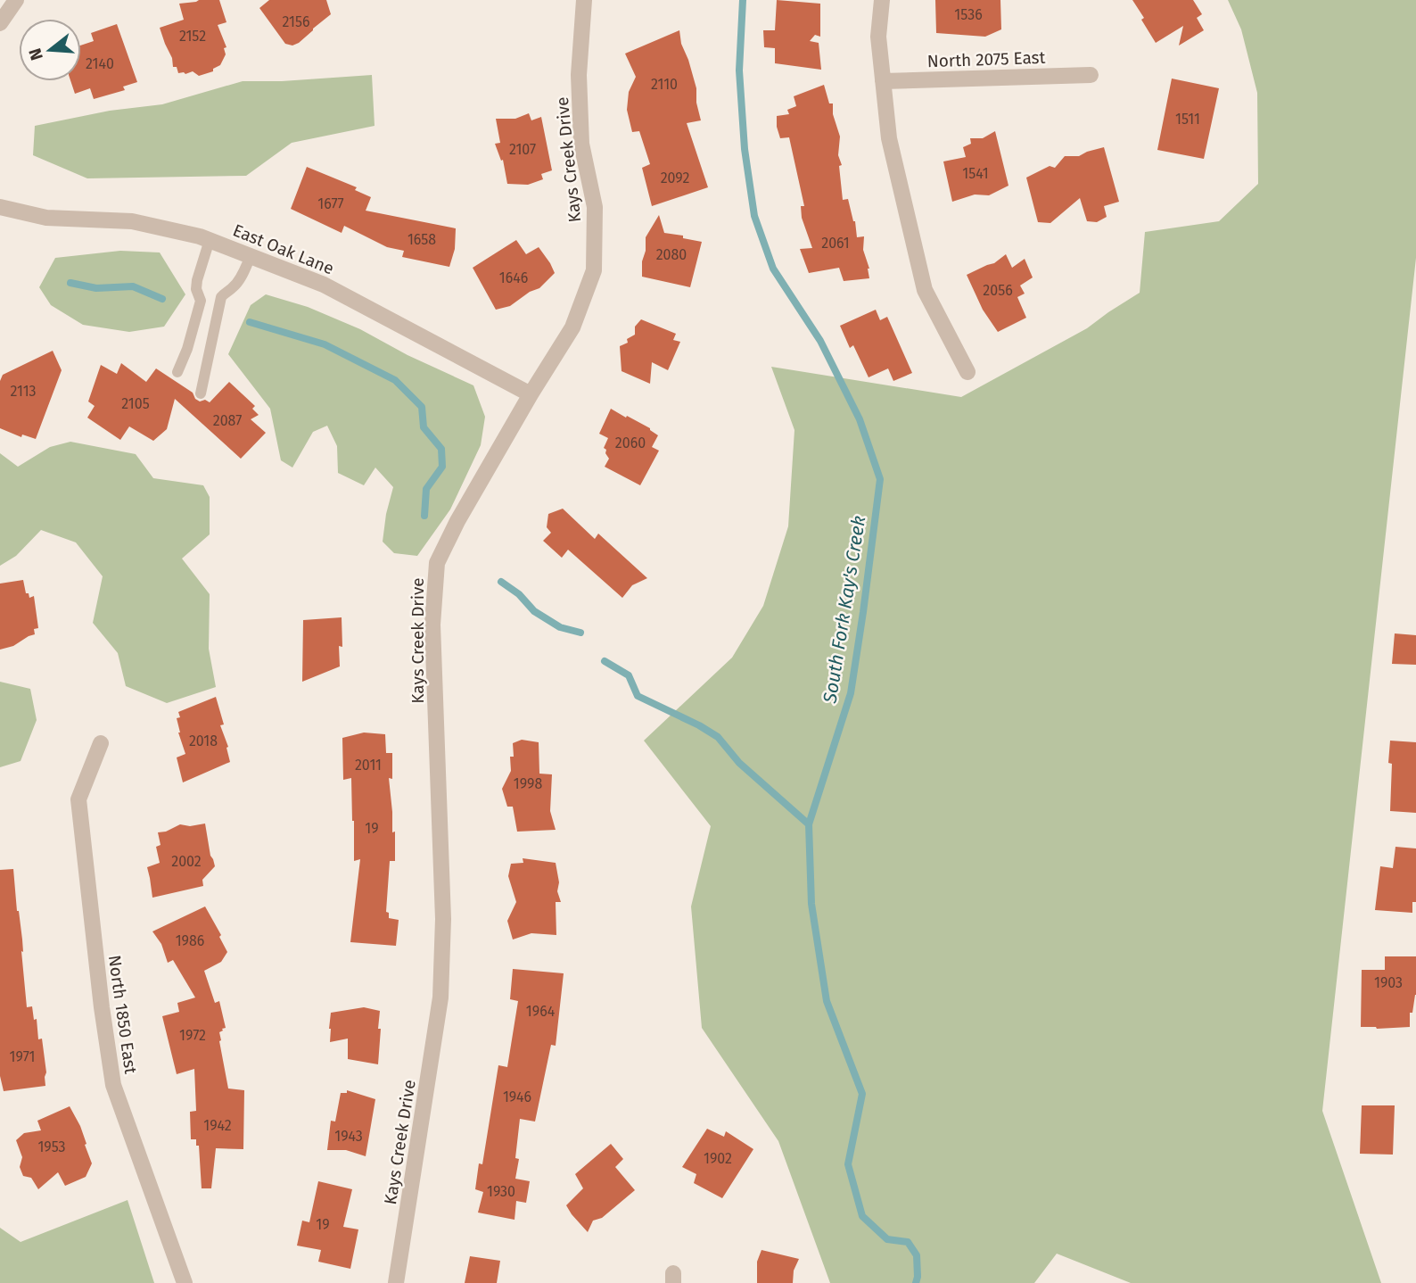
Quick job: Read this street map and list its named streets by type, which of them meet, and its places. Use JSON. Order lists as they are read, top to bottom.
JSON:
{
  "streets": {
    "street": [
      "North 2075 East",
      "Kays Creek Drive",
      "East Oak Lane",
      "North 1850 East"
    ]
  },
  "crossings": [
    ["Kays Creek Drive", "East Oak Lane"]
  ],
  "water": ["South Fork Kay's Creek"],
  "house_numbers": [
    "1536",
    "2156",
    "2152",
    "2140",
    "2110",
    "1511",
    "2107",
    "1541",
    "2092",
    "1677",
    "1658",
    "2061",
    "2080",
    "1646",
    "2056",
    "2113",
    "2105",
    "2087",
    "2060",
    "2018",
    "2011",
    "1998",
    "19",
    "2002",
    "1986",
    "1903",
    "1964",
    "1972",
    "1971",
    "1946",
    "1942",
    "1943",
    "1953",
    "1902",
    "1930",
    "19"
  ],
  "north": "left"
}
